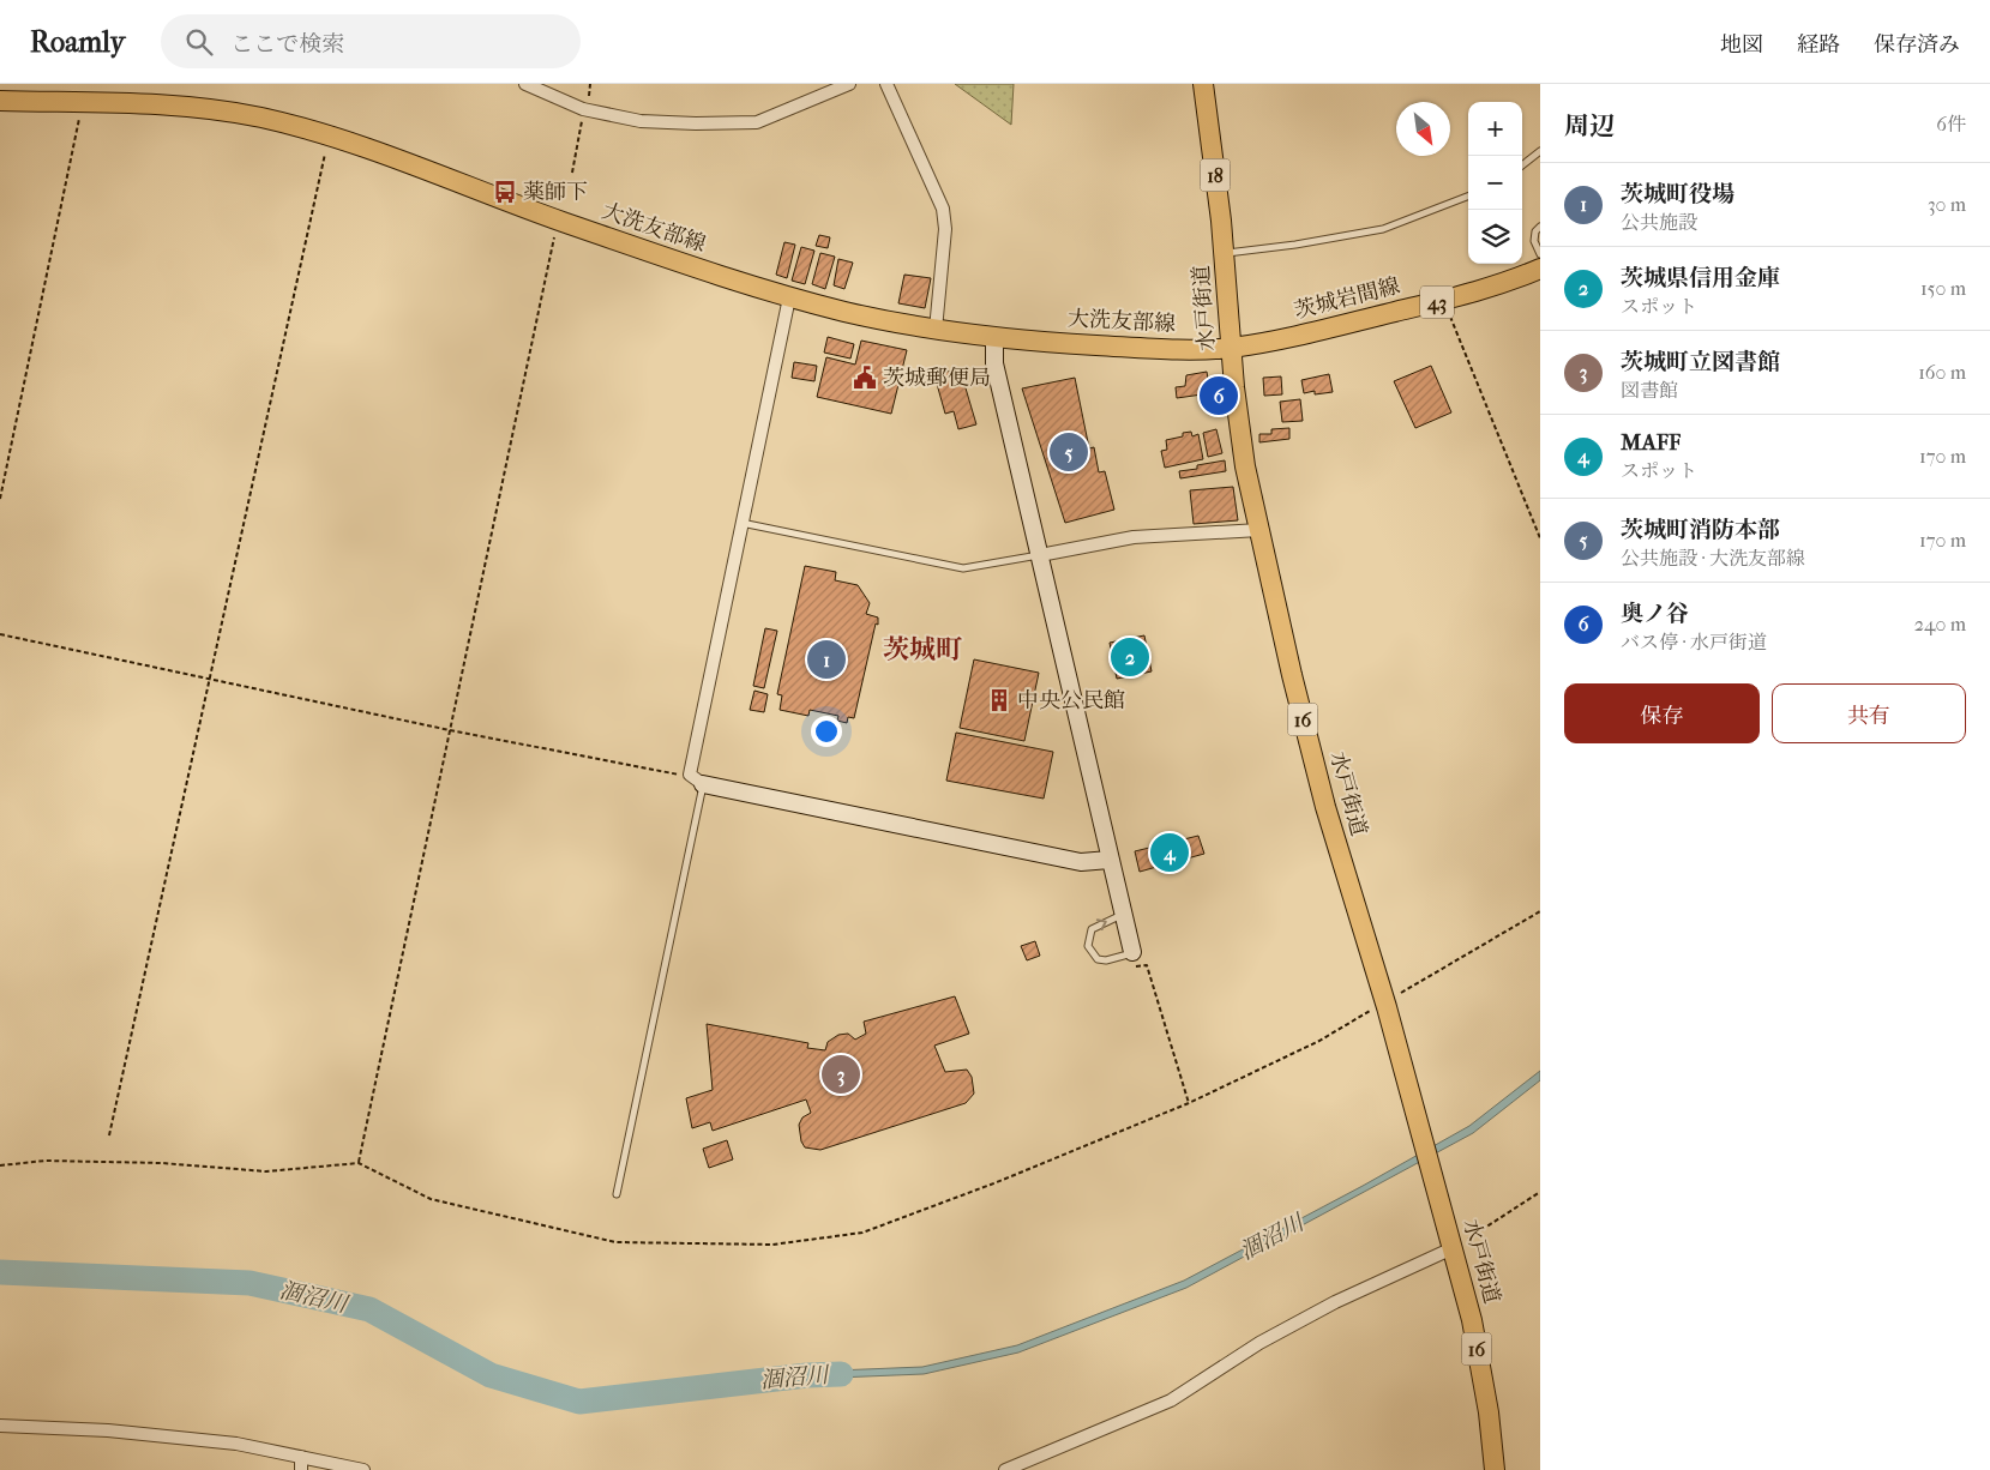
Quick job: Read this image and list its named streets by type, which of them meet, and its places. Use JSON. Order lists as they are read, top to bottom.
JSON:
{
  "streets": {
    "main road": [
      "18",
      "大洗友部線",
      "茨城岩間線",
      "43",
      "水戸街道",
      "16"
    ]
  },
  "crossings": [
    ["大洗友部線", "茨城岩間線"],
    ["大洗友部線", "水戸街道"],
    ["茨城岩間線", "水戸街道"]
  ],
  "districts": ["茨城町"],
  "water": ["涸沼川"],
  "places": {
    "bus stop": ["薬師下"],
    "public building": ["茨城郵便局"],
    "building": ["中央公民館"]
  },
  "north": "bottom right",
  "page": {
    "header": "Roamly",
    "search": "ここで検索",
    "nav": ["地図", "経路", "保存済み"],
    "heading": ["周辺", "6件"],
    "map_buttons": ["+", "−"],
    "list": [
      {
        "mark": "1",
        "name": "茨城町役場",
        "note": "公共施設",
        "value": "30 m"
      },
      {
        "mark": "2",
        "name": "茨城県信用金庫",
        "note": "スポット",
        "value": "150 m"
      },
      {
        "mark": "3",
        "name": "茨城町立図書館",
        "note": "図書館",
        "value": "160 m"
      },
      {
        "mark": "4",
        "name": "MAFF",
        "note": "スポット",
        "value": "170 m"
      },
      {
        "mark": "5",
        "name": "茨城町消防本部",
        "note": "公共施設 · 大洗友部線",
        "value": "170 m"
      },
      {
        "mark": "6",
        "name": "奥ノ谷",
        "note": "バス停 · 水戸街道",
        "value": "240 m"
      }
    ],
    "pins": [
      "6",
      "5",
      "2",
      "1",
      "4",
      "3"
    ],
    "buttons": ["保存", "共有"]
  }
}
